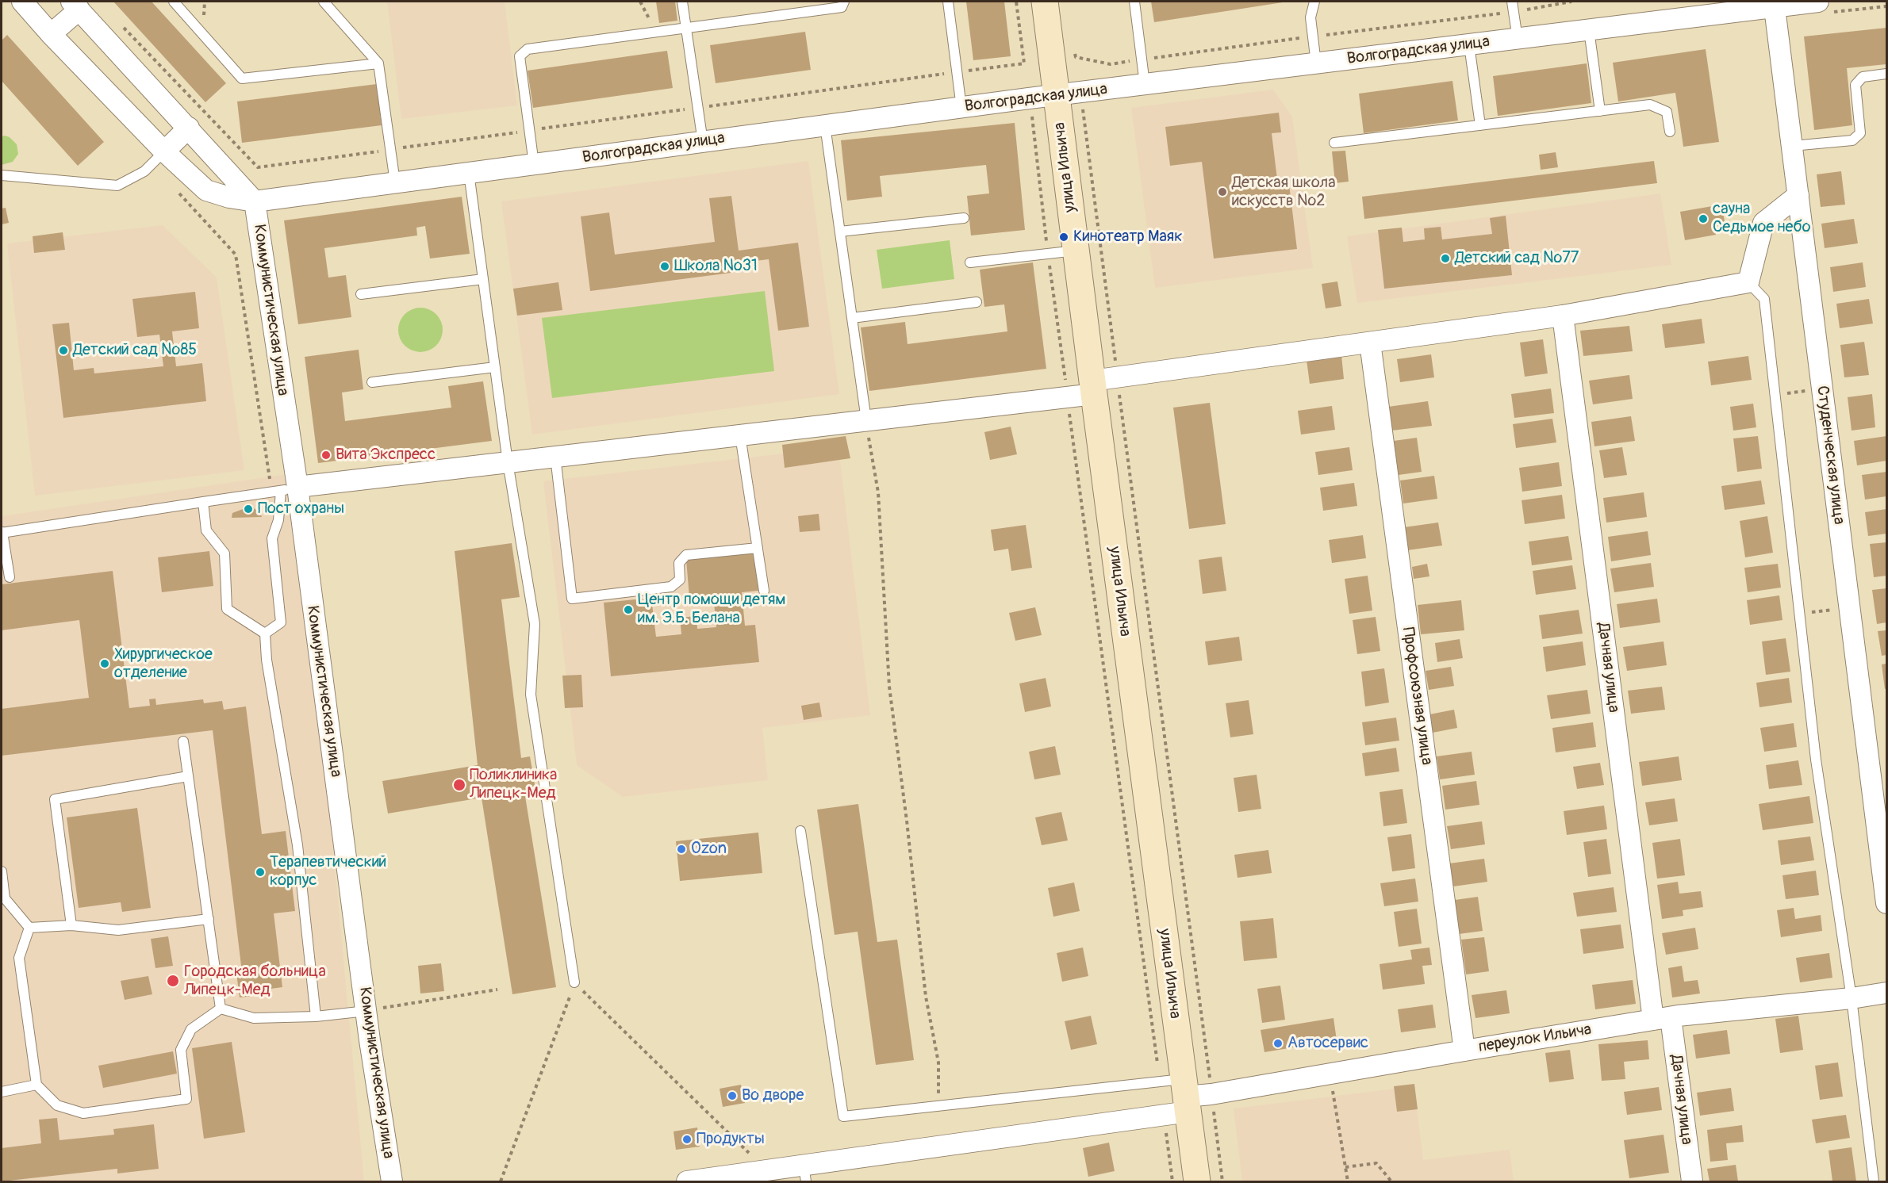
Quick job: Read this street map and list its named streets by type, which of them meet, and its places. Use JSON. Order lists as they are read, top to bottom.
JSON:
{
  "streets": {
    "street": [
      "Волгоградская улица",
      "улица Ильича",
      "Коммунистическая улица",
      "Студенческая улица",
      "Дачная улица",
      "Профсоюзная улица",
      "переулок Ильича"
    ]
  },
  "crossings": [
    ["Волгоградская улица", "улица Ильича"],
    ["Волгоградская улица", "Коммунистическая улица"],
    ["Волгоградская улица", "Студенческая улица"],
    ["улица Ильича", "переулок Ильича"],
    ["Дачная улица", "переулок Ильича"],
    ["Профсоюзная улица", "переулок Ильича"]
  ],
  "places": [
    "Детская школа искусств №2",
    "сауна Седьмое небо",
    "Кинотеатр Маяк",
    "Детский сад №77",
    "Школа №31",
    "Детский сад №85",
    "Вита Экспресс",
    "Пост охраны",
    "Центр помощи детям им. Э.Б. Белана",
    "Хирургическое отделение",
    "Поликлиника Липецк-Мед",
    "Ozon",
    "Терапевтический корпус",
    "Городская больница Липецк-Мед",
    "Автосервис",
    "Во дворе",
    "Продукты"
  ]
}
